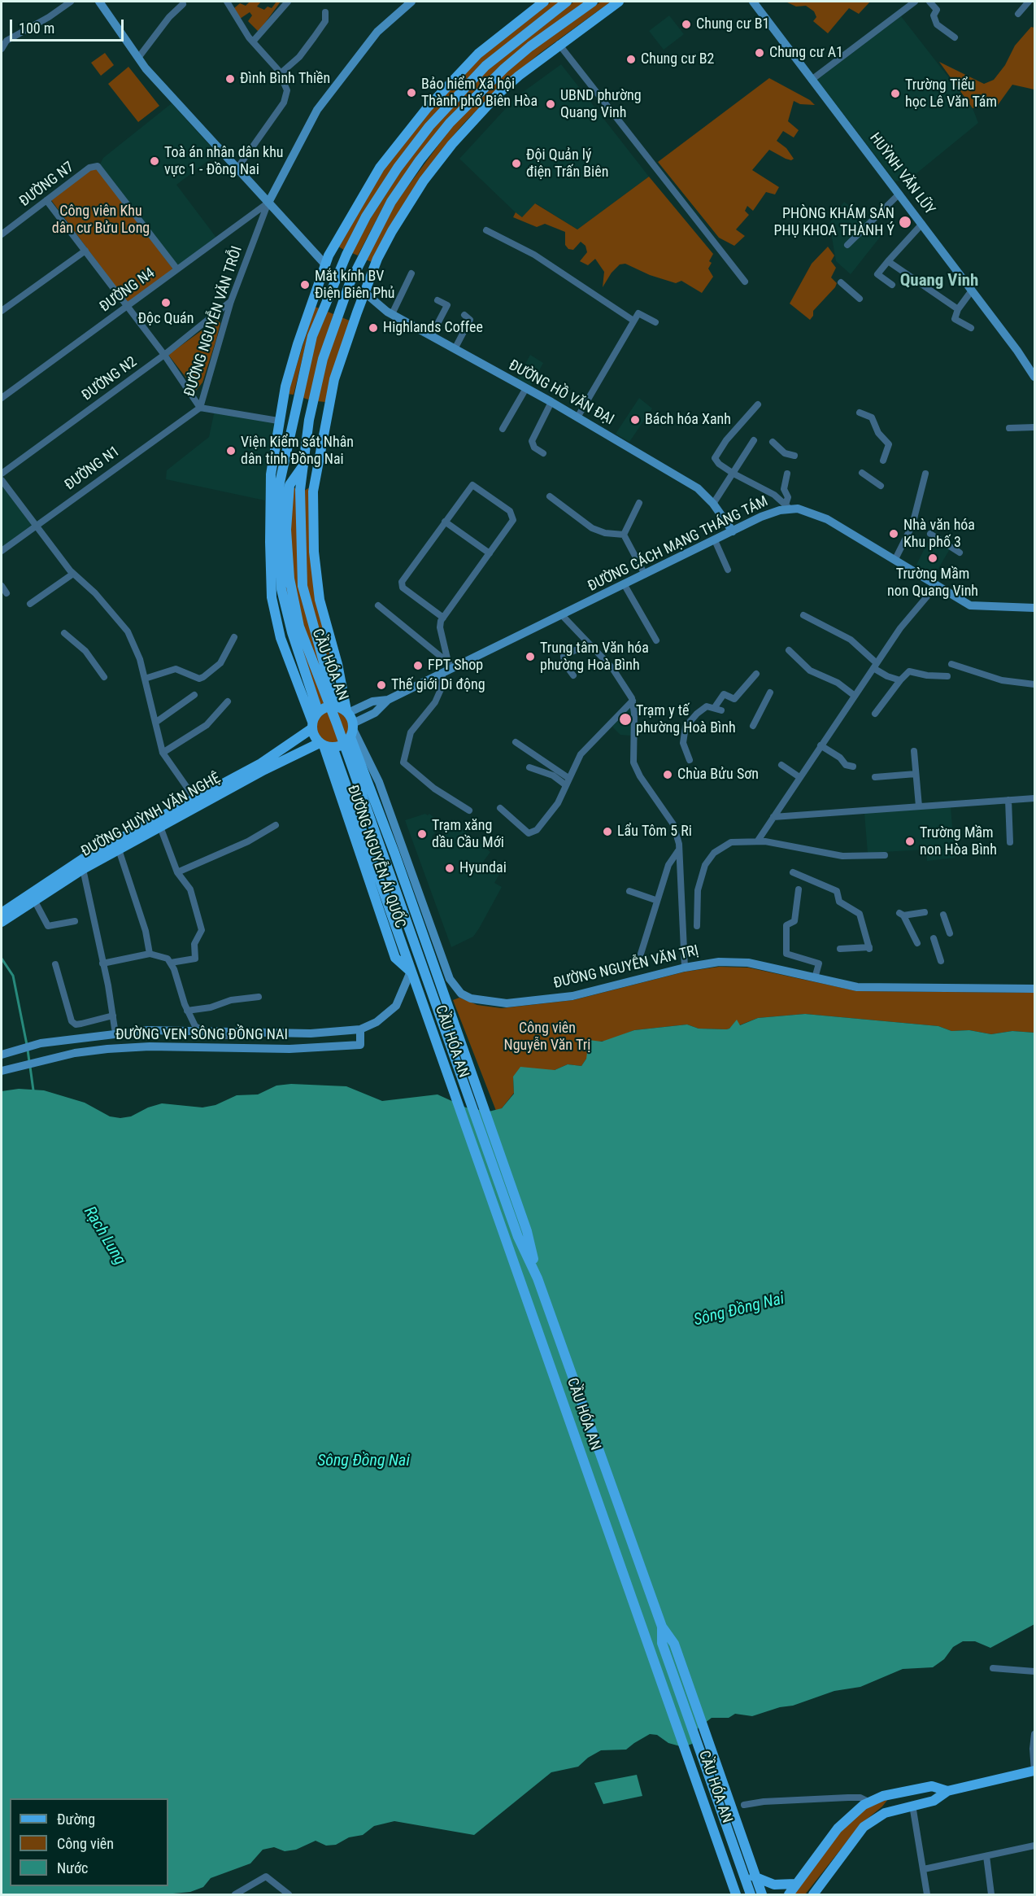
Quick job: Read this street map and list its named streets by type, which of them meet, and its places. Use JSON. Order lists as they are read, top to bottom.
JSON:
{
  "streets": {
    "main road": ["CẦU HÓA AN", "ĐƯỜNG HUỲNH VĂN NGHỆ", "ĐƯỜNG NGUYỄN ÁI QUỐC"],
    "street": [
      "HUỲNH VĂN LŨY",
      "ĐƯỜNG N7",
      "ĐƯỜNG N4",
      "ĐƯỜNG NGUYỄN VĂN TRỖI",
      "ĐƯỜNG N2",
      "ĐƯỜNG HỒ VĂN ĐẠI",
      "ĐƯỜNG N1",
      "ĐƯỜNG CÁCH MẠNG THÁNG TÁM",
      "ĐƯỜNG NGUYỄN VĂN TRỊ",
      "ĐƯỜNG VEN SÔNG ĐỒNG NAI"
    ]
  },
  "crossings": [
    ["ĐƯỜNG N7", "ĐƯỜNG N4"],
    ["ĐƯỜNG N4", "ĐƯỜNG NGUYỄN VĂN TRỖI"],
    ["ĐƯỜNG NGUYỄN VĂN TRỖI", "ĐƯỜNG N2"],
    ["ĐƯỜNG NGUYỄN VĂN TRỖI", "ĐƯỜNG N1"],
    ["ĐƯỜNG HỒ VĂN ĐẠI", "ĐƯỜNG CÁCH MẠNG THÁNG TÁM"],
    ["ĐƯỜNG CÁCH MẠNG THÁNG TÁM", "ĐƯỜNG HUỲNH VĂN NGHỆ"],
    ["ĐƯỜNG CÁCH MẠNG THÁNG TÁM", "ĐƯỜNG NGUYỄN ÁI QUỐC"],
    ["ĐƯỜNG CÁCH MẠNG THÁNG TÁM", "ĐƯỜNG NGUYỄN VĂN TRỊ"],
    ["CẦU HÓA AN", "ĐƯỜNG NGUYỄN ÁI QUỐC"],
    ["ĐƯỜNG HUỲNH VĂN NGHỆ", "ĐƯỜNG NGUYỄN ÁI QUỐC"],
    ["ĐƯỜNG HUỲNH VĂN NGHỆ", "ĐƯỜNG NGUYỄN VĂN TRỊ"],
    ["ĐƯỜNG NGUYỄN ÁI QUỐC", "ĐƯỜNG NGUYỄN VĂN TRỊ"]
  ],
  "districts": ["Quang Vinh"],
  "water": ["Rạch Lung", "Sông Đồng Nai"],
  "parks": ["Công viên Khu dân cư Bửu Long", "Công viên Nguyễn Văn Trị"],
  "places": [
    "Chung cư B1",
    "Chung cư A1",
    "Chung cư B2",
    "Đình Bình Thiền",
    "Bảo hiểm Xã hội Thành phố Biên Hòa",
    "Trường Tiểu học Lê Văn Tám",
    "UBND phường Quang Vinh",
    "Toà án nhân dân khu vực 1 - Đồng Nai",
    "Đội Quản lý điện Trấn Biên",
    "PHÒNG KHÁM SẢN PHỤ KHOA THÀNH Ý",
    "Mắt kính BV Điện Biên Phủ",
    "Độc Quán",
    "Highlands Coffee",
    "Bách hóa Xanh",
    "Viện Kiểm sát Nhân dân tỉnh Đồng Nai",
    "Nhà văn hóa Khu phố 3",
    "Trường Mầm non Quang Vinh",
    "Trung tâm Văn hóa phường Hoà Bình",
    "FPT Shop",
    "Thế giới Di động",
    "Trạm y tế phường Hoà Bình",
    "Chùa Bửu Sơn",
    "Lẩu Tôm 5 Ri",
    "Trạm xăng dầu Cầu Mới",
    "Trường Mầm non Hòa Bình",
    "Hyundai"
  ],
  "legend": ["Đường", "Công viên", "Nước"],
  "scale_bar": "100 m"
}
